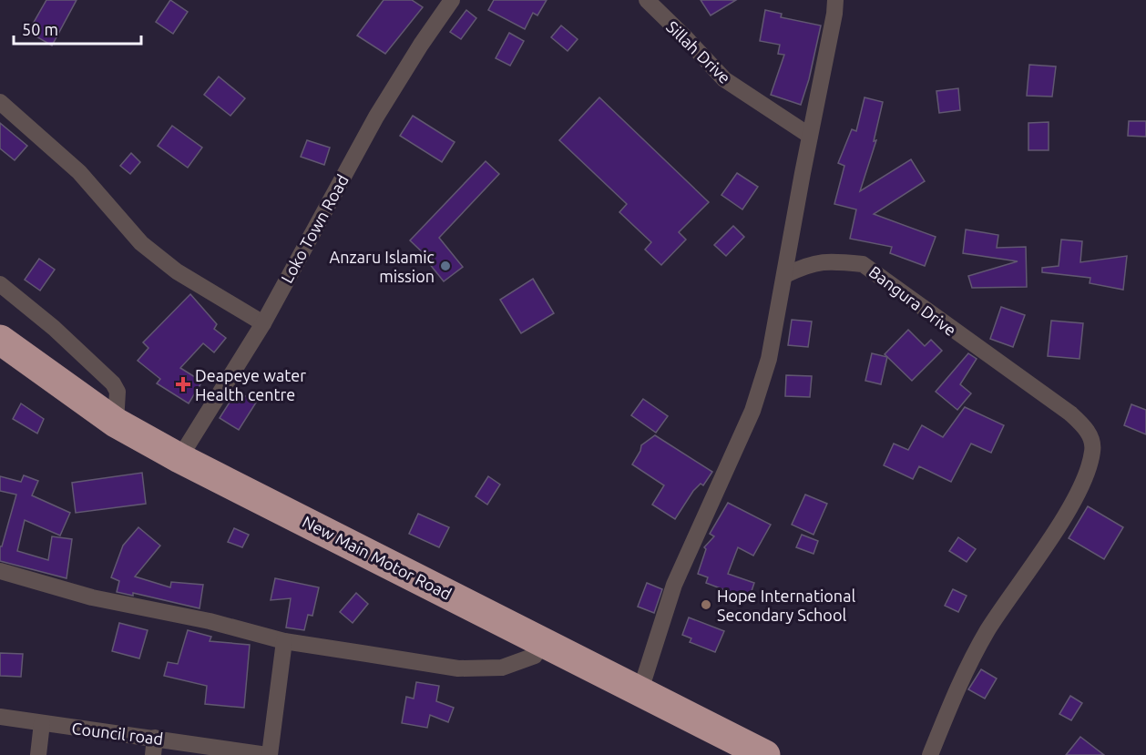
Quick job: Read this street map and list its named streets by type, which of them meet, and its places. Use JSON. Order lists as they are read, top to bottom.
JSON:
{
  "streets": {
    "highway": ["New Main Motor Road"],
    "street": [
      "Sillah Drive",
      "Loko Town Road",
      "Bangura Drive",
      "Council road"
    ]
  },
  "crossings": [
    ["Loko Town Road", "New Main Motor Road"]
  ],
  "places": {
    "other": ["Anzaru Islamic mission", "Hope International Secondary School"],
    "health": ["Deapeye water Health centre"]
  },
  "scale_bar": "50 m"
}
